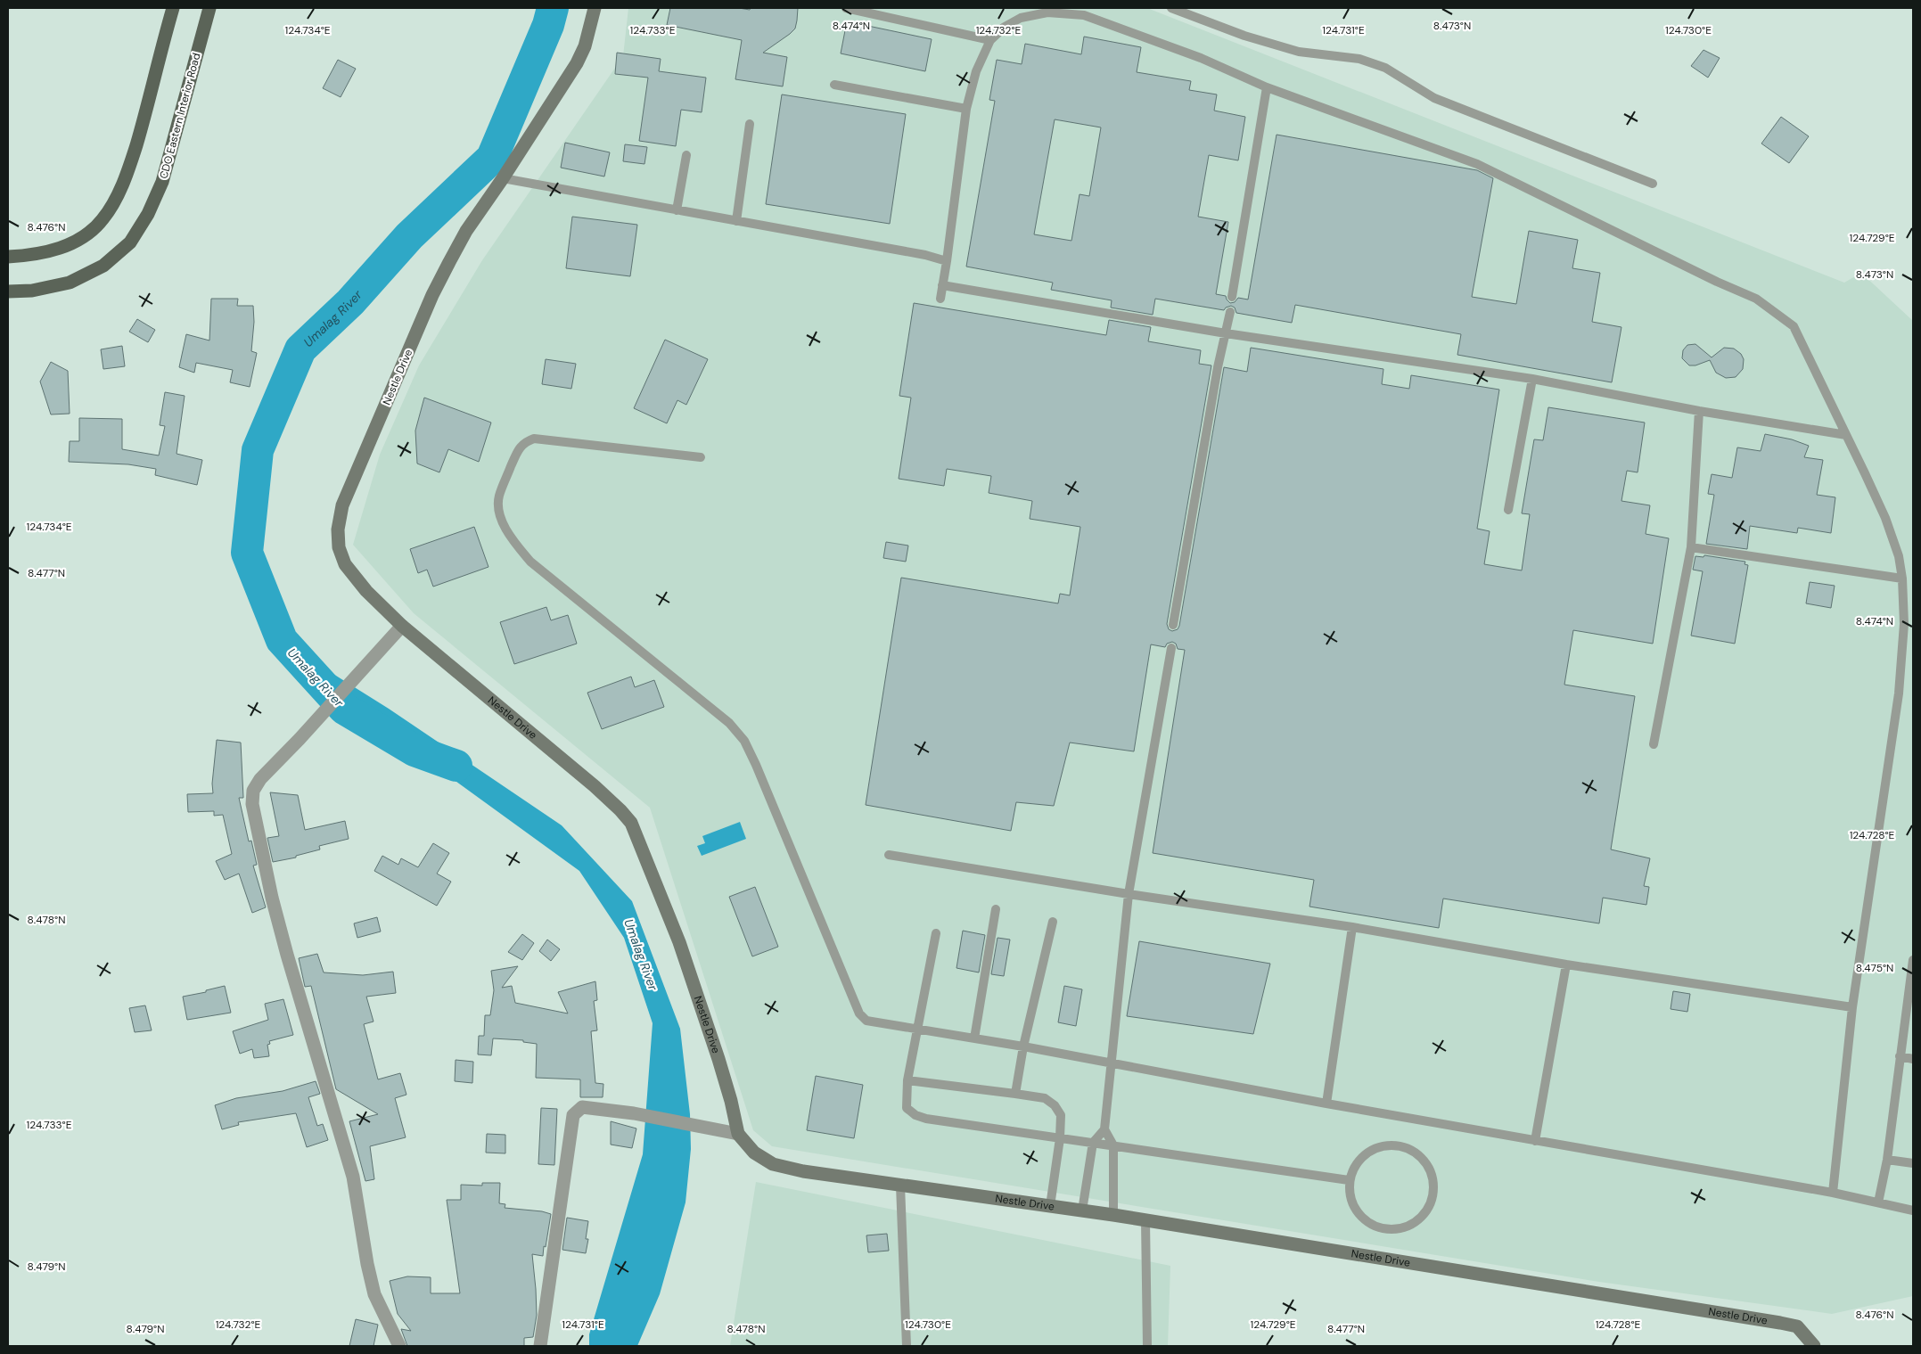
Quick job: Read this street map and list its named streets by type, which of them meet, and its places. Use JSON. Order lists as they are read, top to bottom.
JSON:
{
  "streets": {
    "main road": ["CDO Eastern Interior Road"],
    "street": ["Nestle Drive"]
  },
  "water": ["Umalag River"],
  "coordinates": [
    "8.474°N",
    "8.473°N",
    "124.734°E",
    "124.733°E",
    "124.732°E",
    "124.731°E",
    "124.730°E",
    "8.476°N",
    "124.729°E",
    "8.477°N",
    "124.728°E",
    "8.478°N",
    "8.475°N",
    "8.479°N"
  ]
}
